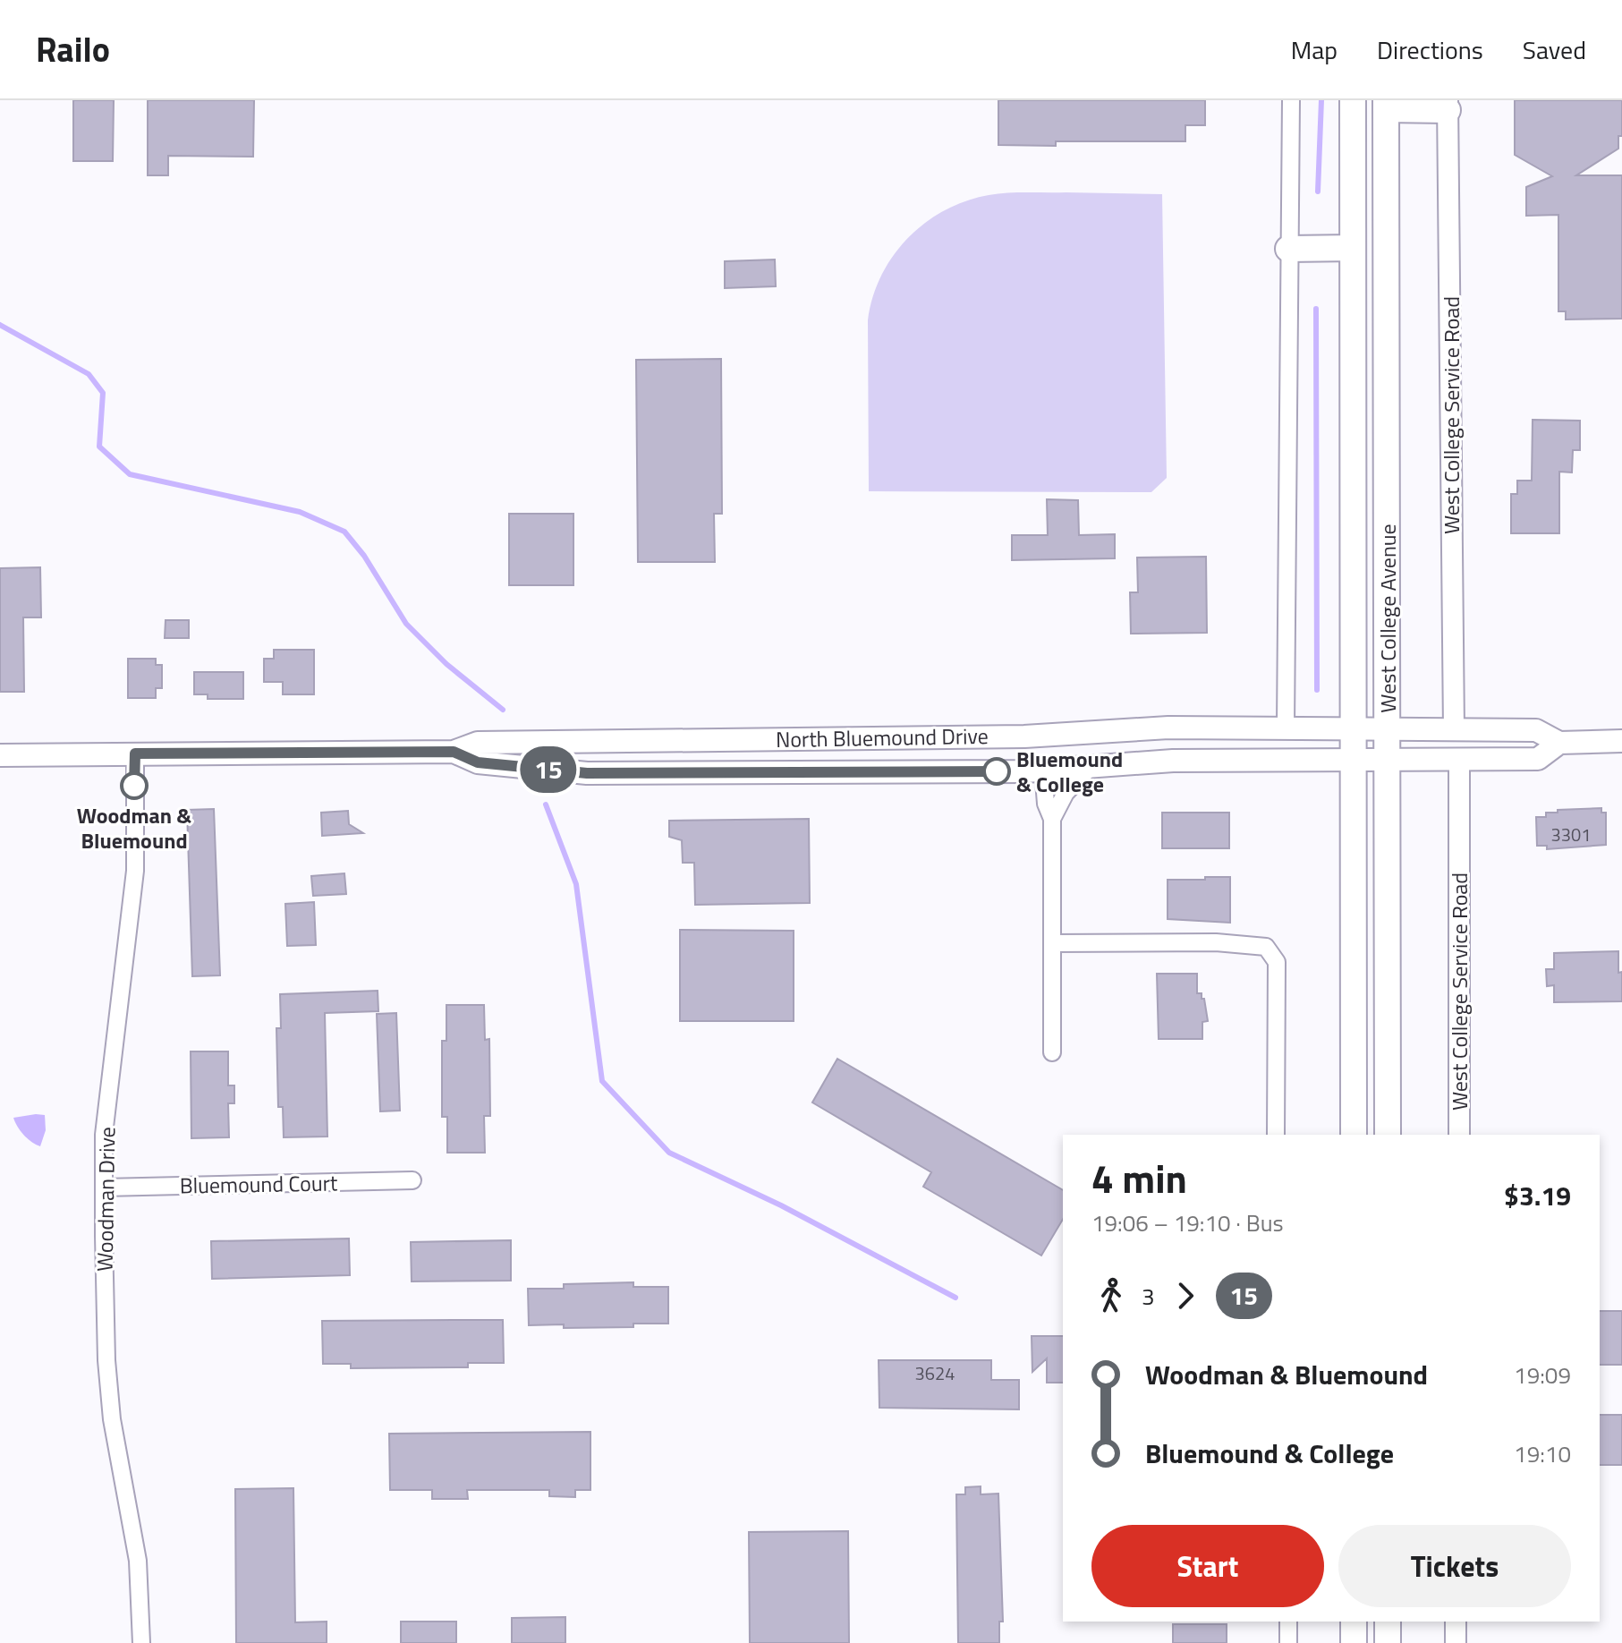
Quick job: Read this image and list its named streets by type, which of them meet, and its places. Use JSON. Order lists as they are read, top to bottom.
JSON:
{
  "streets": {
    "main road": ["West College Avenue", "North Bluemound Drive"],
    "street": ["West College Service Road", "Bluemound Court", "Woodman Drive"]
  },
  "crossings": [
    ["West College Service Road", "North Bluemound Drive"],
    ["West College Avenue", "North Bluemound Drive"],
    ["North Bluemound Drive", "Woodman Drive"],
    ["Bluemound Court", "Woodman Drive"]
  ],
  "places": ["Bluemound & College", "Woodman & Bluemound"],
  "lines": ["bus line 15"],
  "house_numbers": ["3301", "3624"],
  "page": {
    "header": "Railo",
    "nav": ["Map", "Directions", "Saved"],
    "on_map": "15",
    "heading": ["4 min", "19:06 – 19:10 · Bus", "$3.19"],
    "legs": ["3", "15"],
    "list": [
      {
        "name": "Woodman & Bluemound",
        "value": "19:09"
      },
      {
        "name": "Bluemound & College",
        "value": "19:10"
      }
    ],
    "buttons": ["Start", "Tickets"]
  }
}
